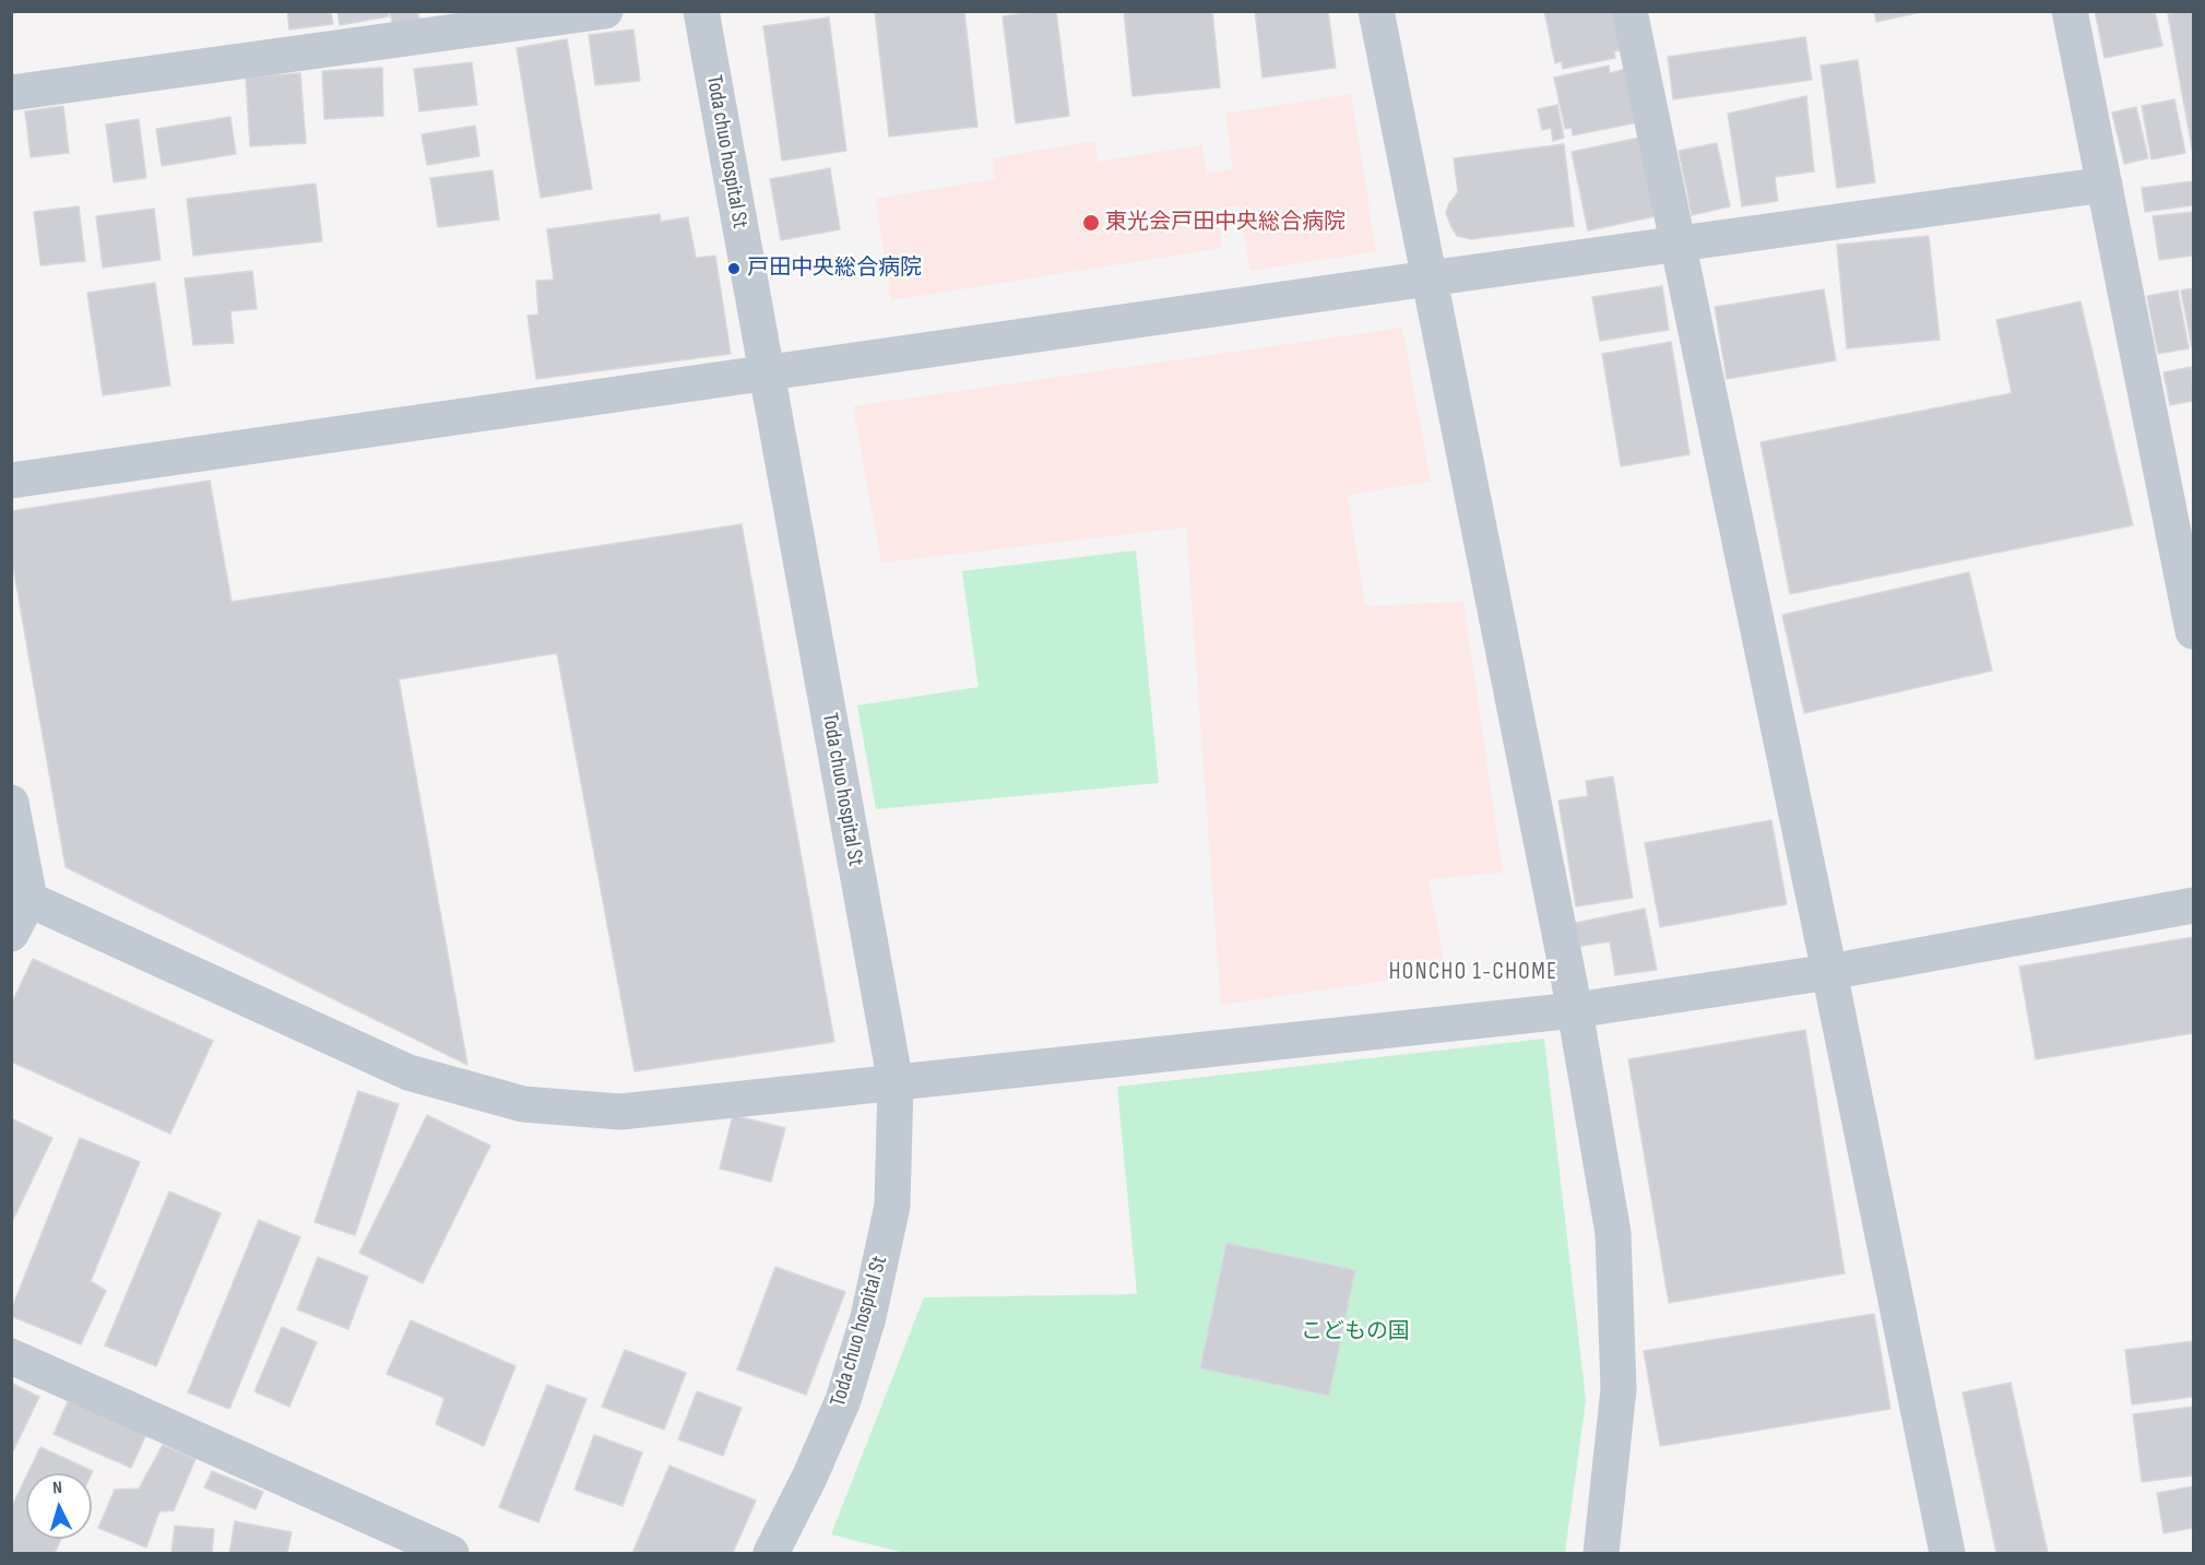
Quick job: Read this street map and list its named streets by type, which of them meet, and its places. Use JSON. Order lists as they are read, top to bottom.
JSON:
{
  "streets": {
    "street": ["Toda chuo hospital St"]
  },
  "districts": ["HONCHO 1-CHOME"],
  "parks": ["こどもの国"],
  "places": ["東光会戸田中央総合病院", "戸田中央総合病院"],
  "north": "top"
}
